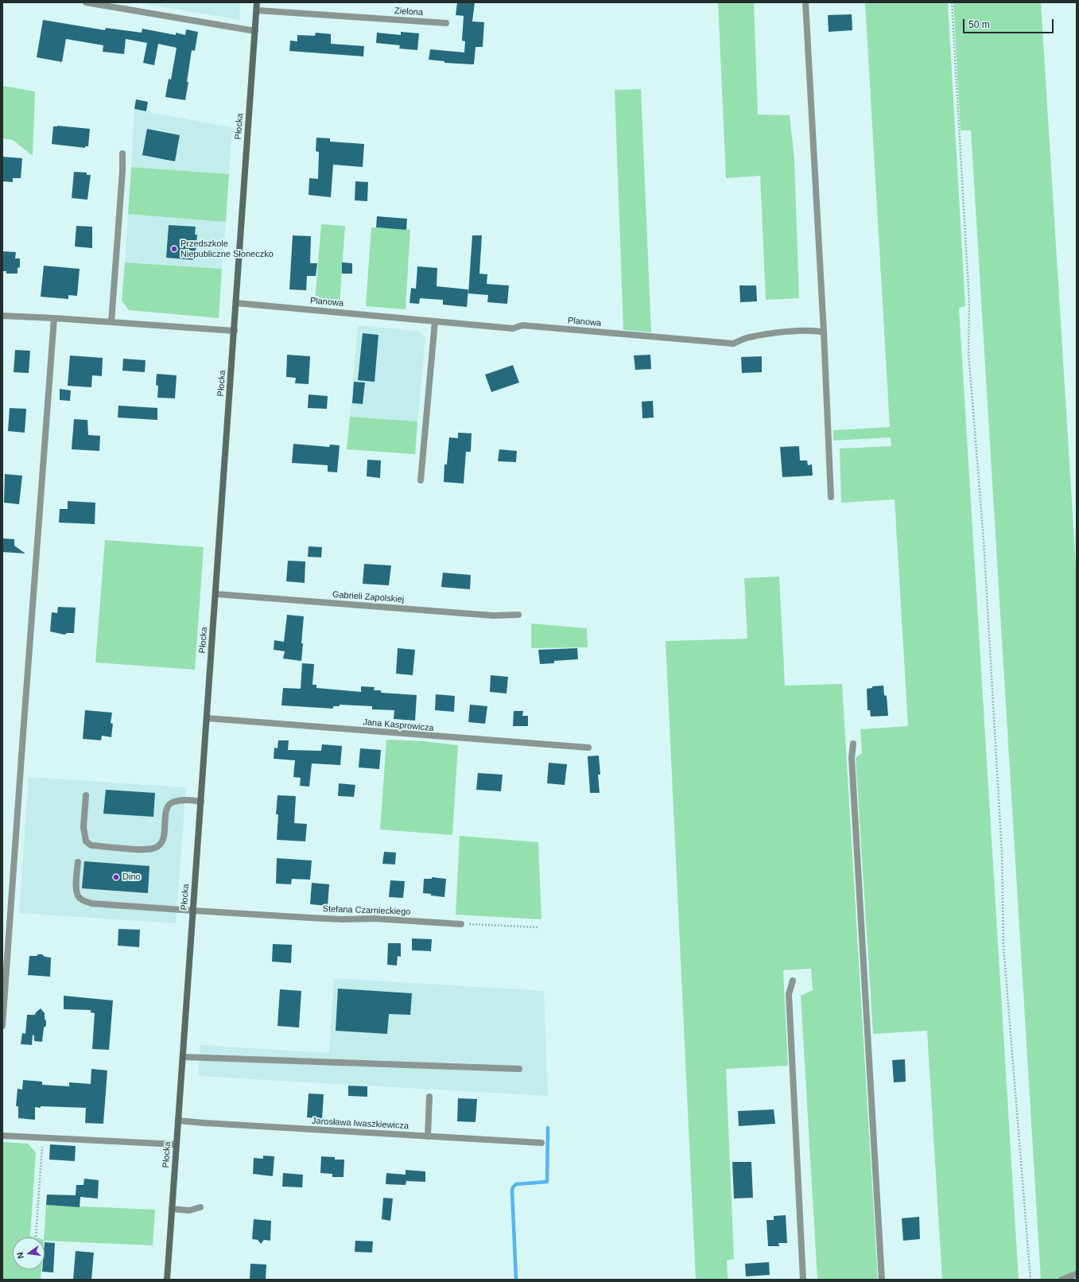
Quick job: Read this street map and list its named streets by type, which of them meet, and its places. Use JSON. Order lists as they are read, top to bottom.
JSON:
{
  "streets": {
    "street": [
      "Zielona",
      "Płocka",
      "Planowa",
      "Gabrieli Zapolskiej",
      "Jana Kasprowicza",
      "Stefana Czarnieckiego",
      "Jarosława Iwaszkiewicza"
    ]
  },
  "crossings": [
    ["Zielona", "Płocka"],
    ["Płocka", "Planowa"],
    ["Płocka", "Gabrieli Zapolskiej"],
    ["Płocka", "Jana Kasprowicza"],
    ["Płocka", "Stefana Czarnieckiego"],
    ["Płocka", "Jarosława Iwaszkiewicza"]
  ],
  "places": ["Przedszkole Niepubliczne Słoneczko", "Dino"],
  "scale_bar": "50 m",
  "north": "left"
}
